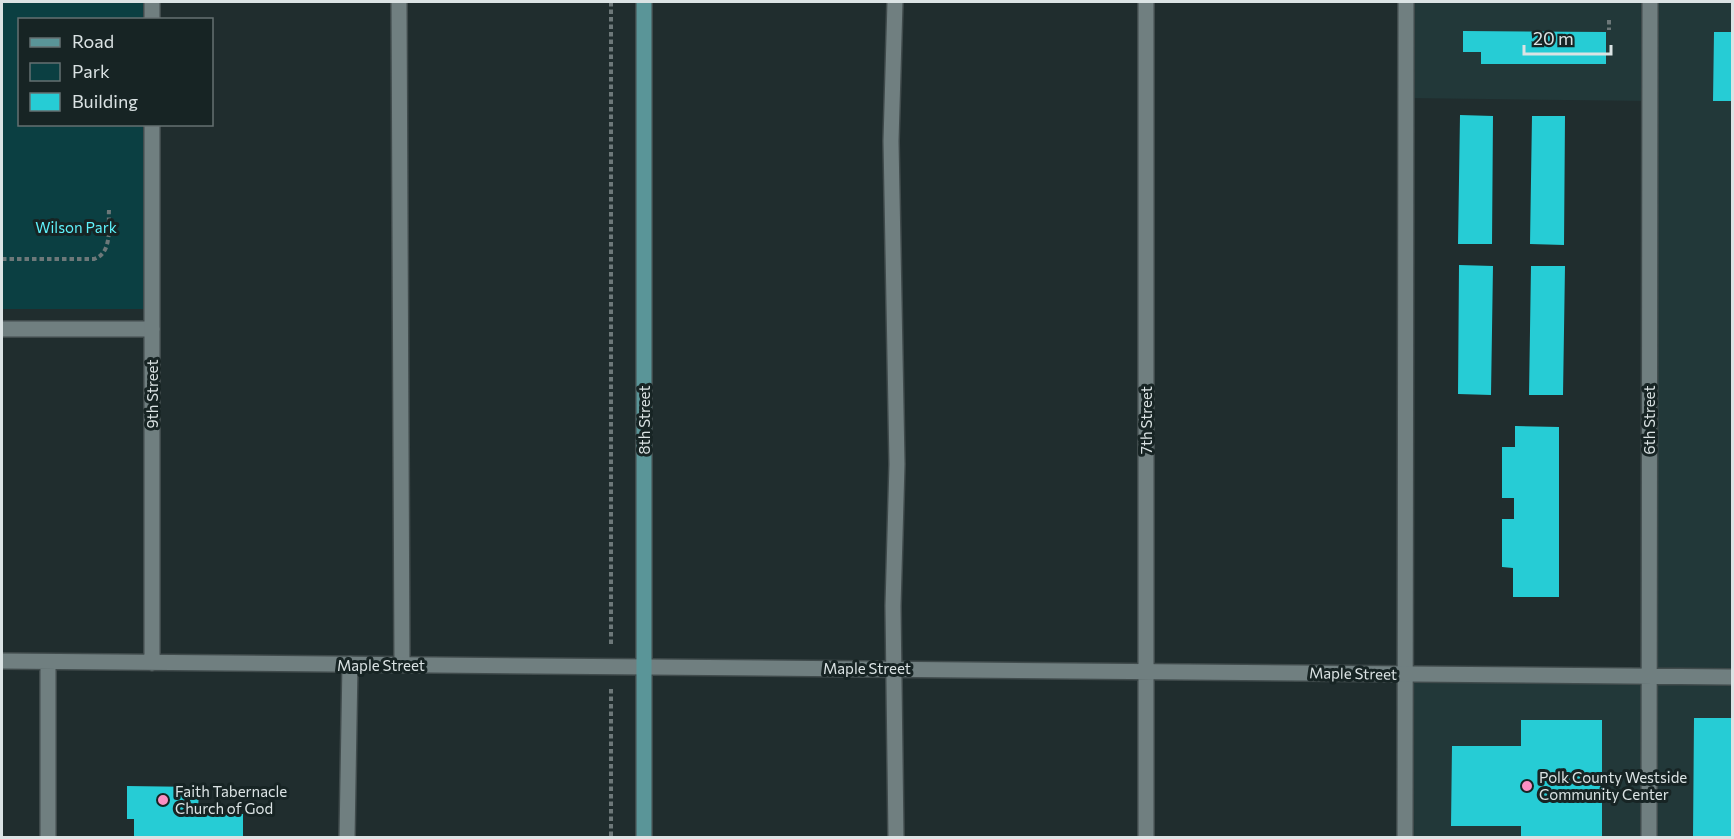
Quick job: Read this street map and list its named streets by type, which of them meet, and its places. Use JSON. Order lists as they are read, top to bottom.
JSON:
{
  "streets": {
    "street": [
      "9th Street",
      "8th Street",
      "7th Street",
      "6th Street",
      "Maple Street"
    ]
  },
  "crossings": [
    ["9th Street", "Maple Street"],
    ["8th Street", "Maple Street"],
    ["7th Street", "Maple Street"],
    ["6th Street", "Maple Street"]
  ],
  "parks": ["Wilson Park"],
  "places": ["Polk County Westside Community Center", "Faith Tabernacle Church of God"],
  "legend": ["Road", "Park", "Building"],
  "scale_bar": "20 m"
}
